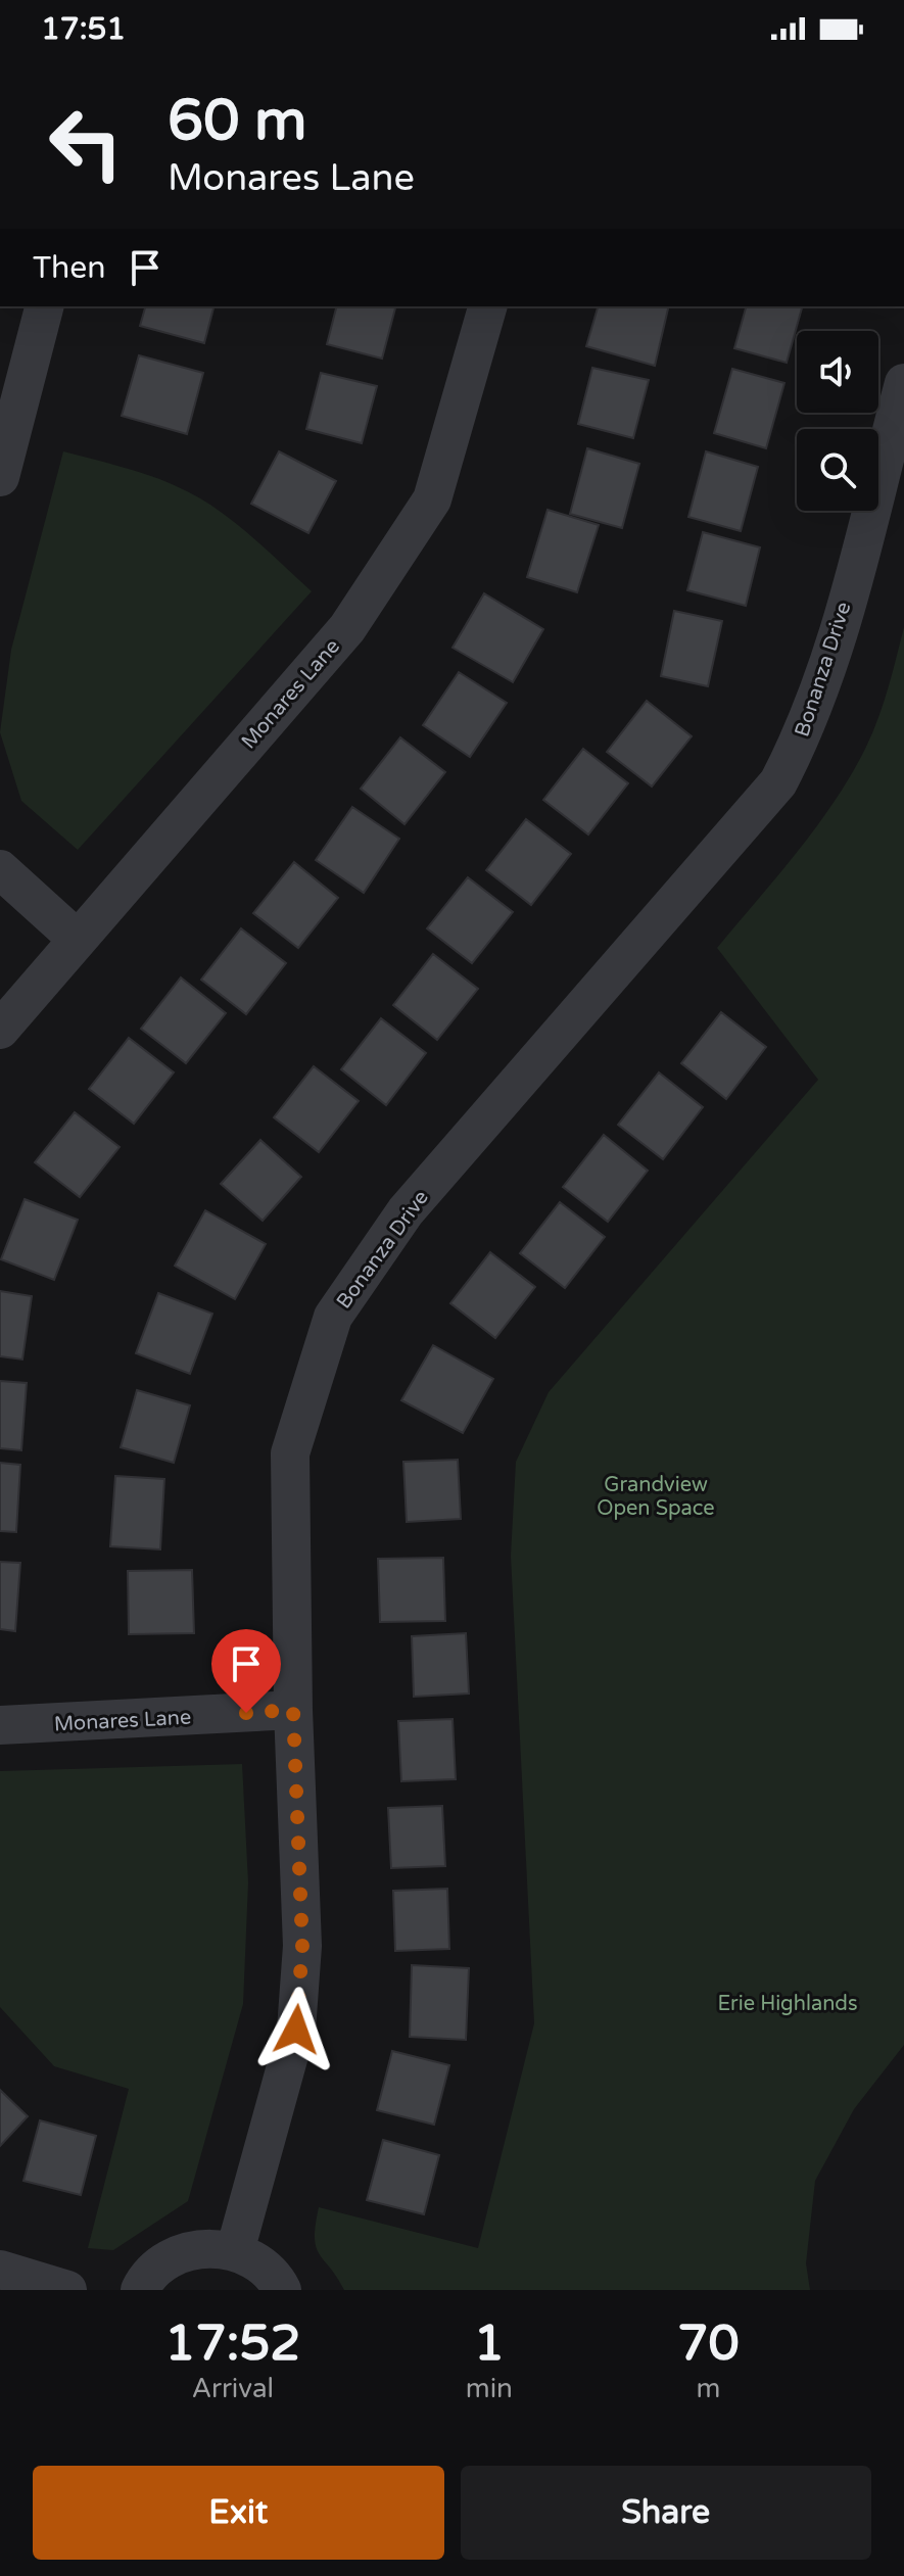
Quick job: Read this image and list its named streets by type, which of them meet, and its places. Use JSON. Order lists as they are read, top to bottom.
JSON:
{
  "streets": {
    "street": ["Bonanza Drive", "Monares Lane"]
  },
  "crossings": [
    ["Bonanza Drive", "Monares Lane"]
  ],
  "parks": ["Grandview Open Space", "Erie Highlands"],
  "page": {
    "status": "17:51",
    "turn": ["60 m", "Monares Lane"],
    "then": "Then",
    "eta": [
      "17:52",
      "Arrival",
      "1",
      "min",
      "70",
      "m"
    ],
    "buttons": ["Exit", "Share"]
  }
}
